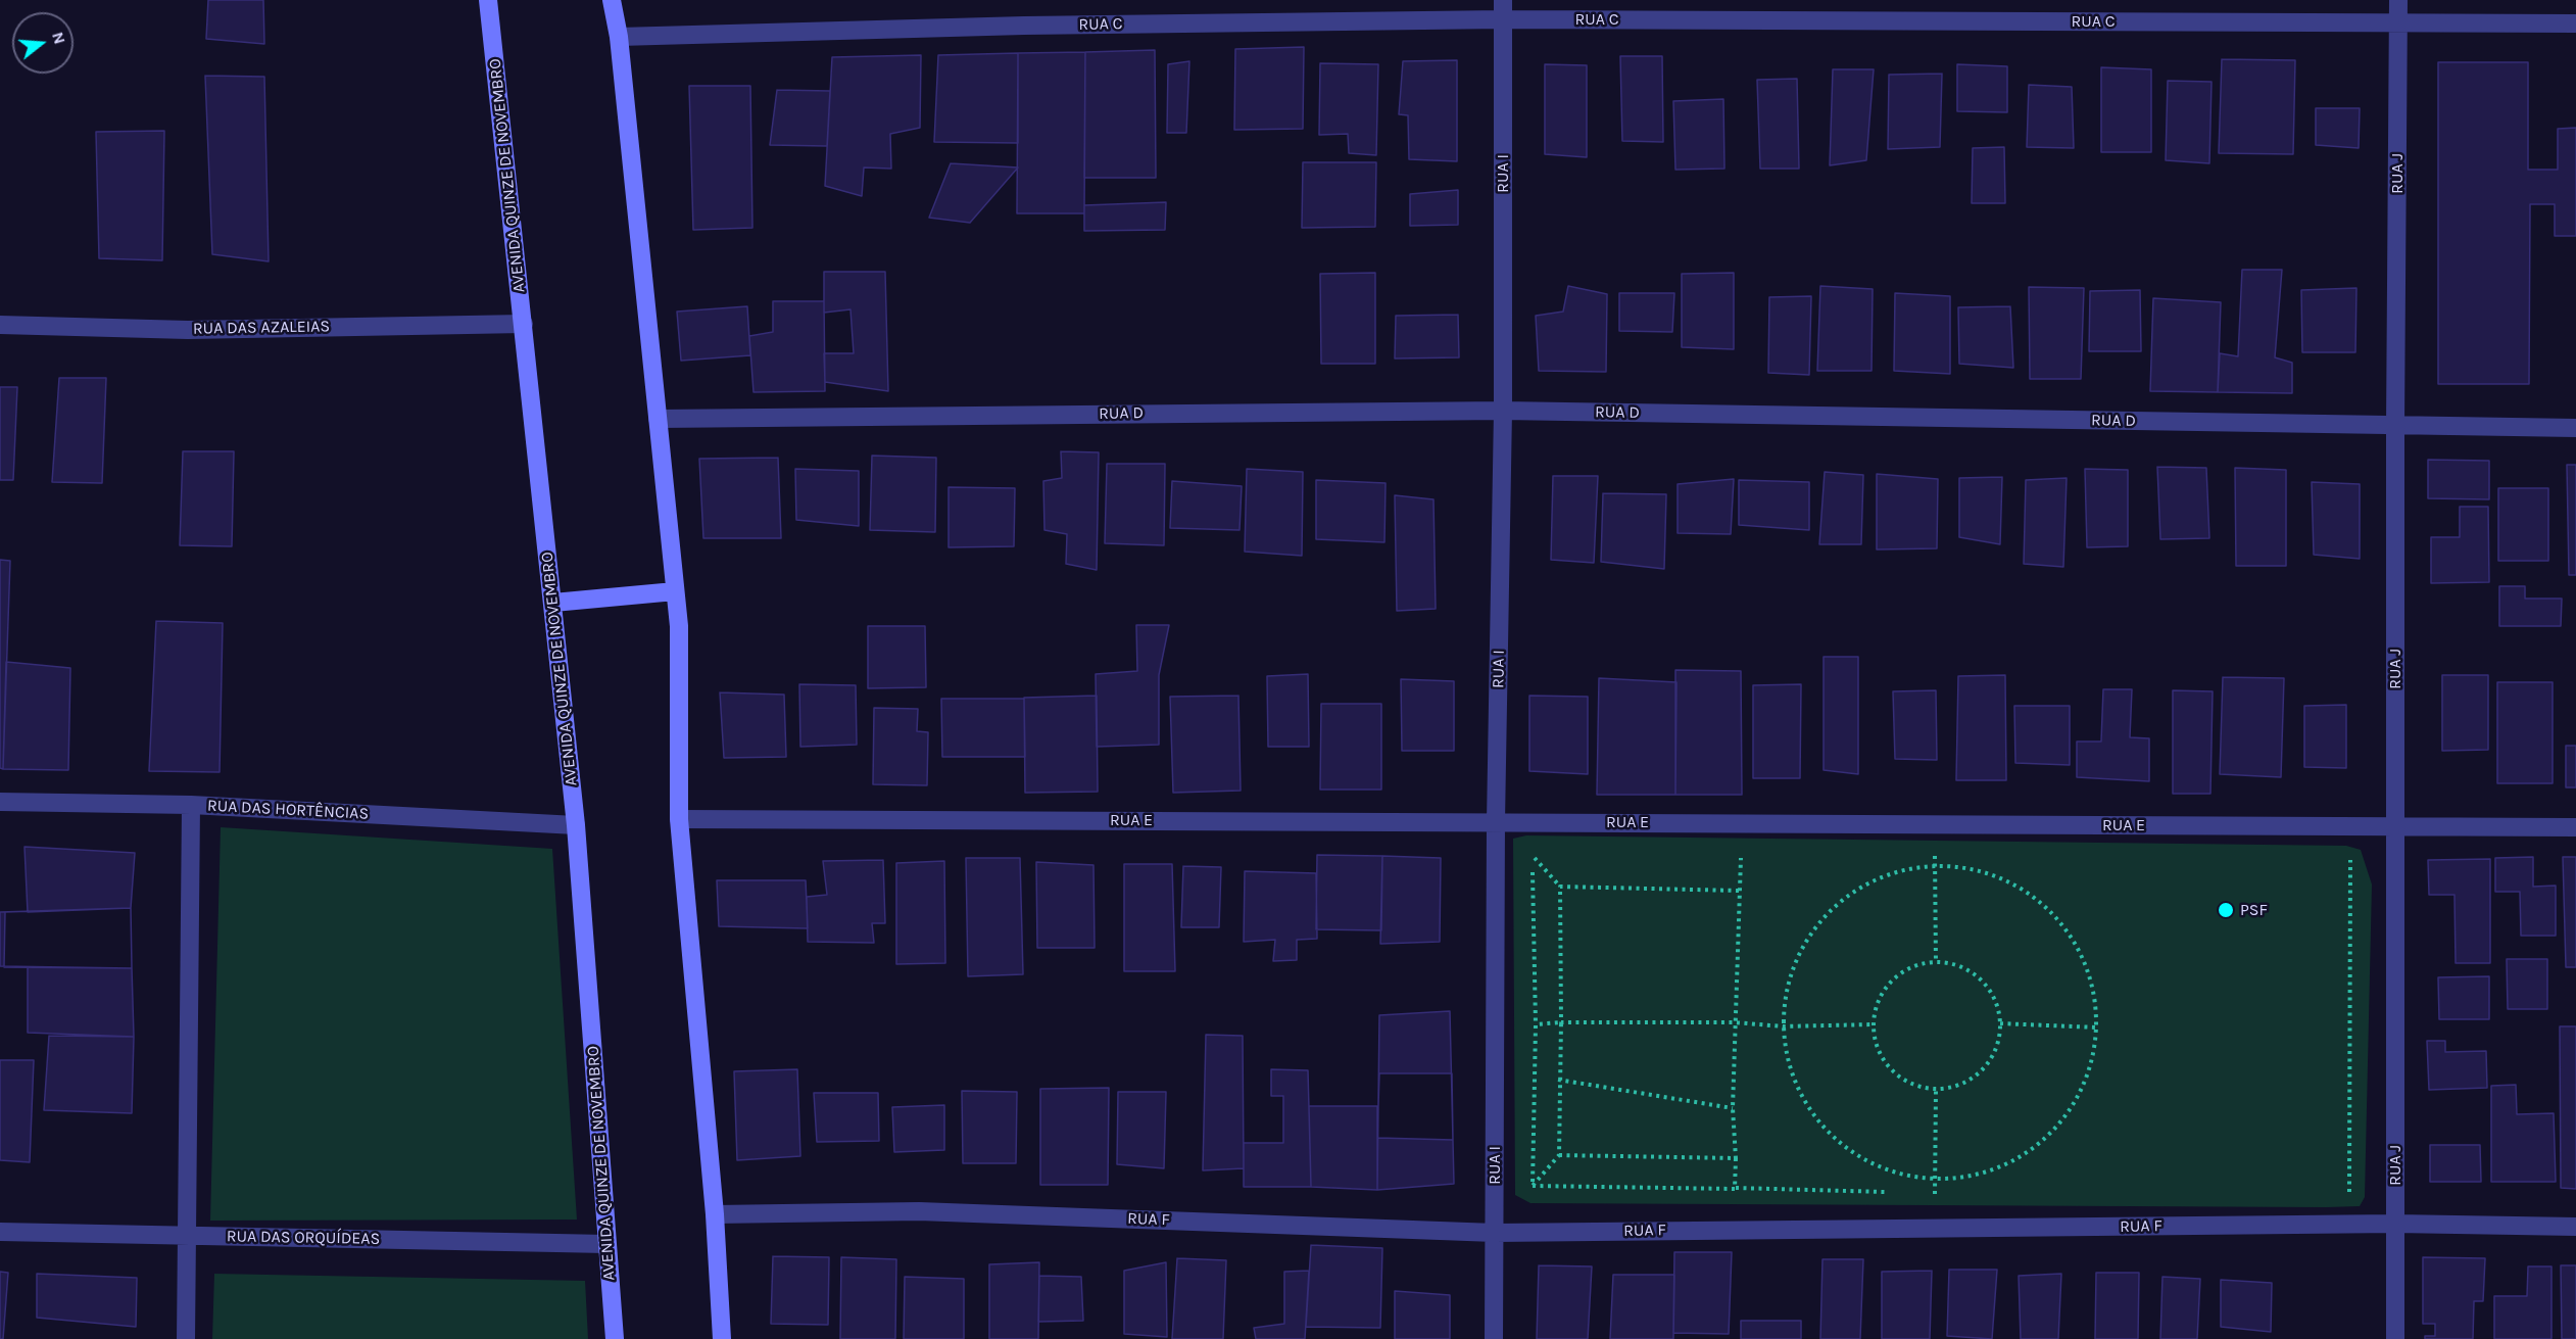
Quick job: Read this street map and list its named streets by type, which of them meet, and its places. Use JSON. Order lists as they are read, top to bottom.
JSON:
{
  "streets": {
    "main road": ["AVENIDA QUINZE DE NOVEMBRO"],
    "street": [
      "RUA C",
      "RUA I",
      "RUA J",
      "RUA DAS AZALEIAS",
      "RUA D",
      "RUA DAS HORTÊNCIAS",
      "RUA E",
      "RUA F",
      "RUA DAS ORQUÍDEAS"
    ]
  },
  "crossings": [
    ["RUA C", "RUA I"],
    ["RUA C", "RUA J"],
    ["RUA I", "RUA D"],
    ["RUA I", "RUA E"],
    ["RUA I", "RUA F"],
    ["RUA J", "RUA D"],
    ["RUA J", "RUA E"],
    ["RUA J", "RUA F"],
    ["AVENIDA QUINZE DE NOVEMBRO", "RUA DAS AZALEIAS"],
    ["AVENIDA QUINZE DE NOVEMBRO", "RUA DAS HORTÊNCIAS"],
    ["AVENIDA QUINZE DE NOVEMBRO", "RUA DAS ORQUÍDEAS"]
  ],
  "places": ["PSF"],
  "north": "right"
}
